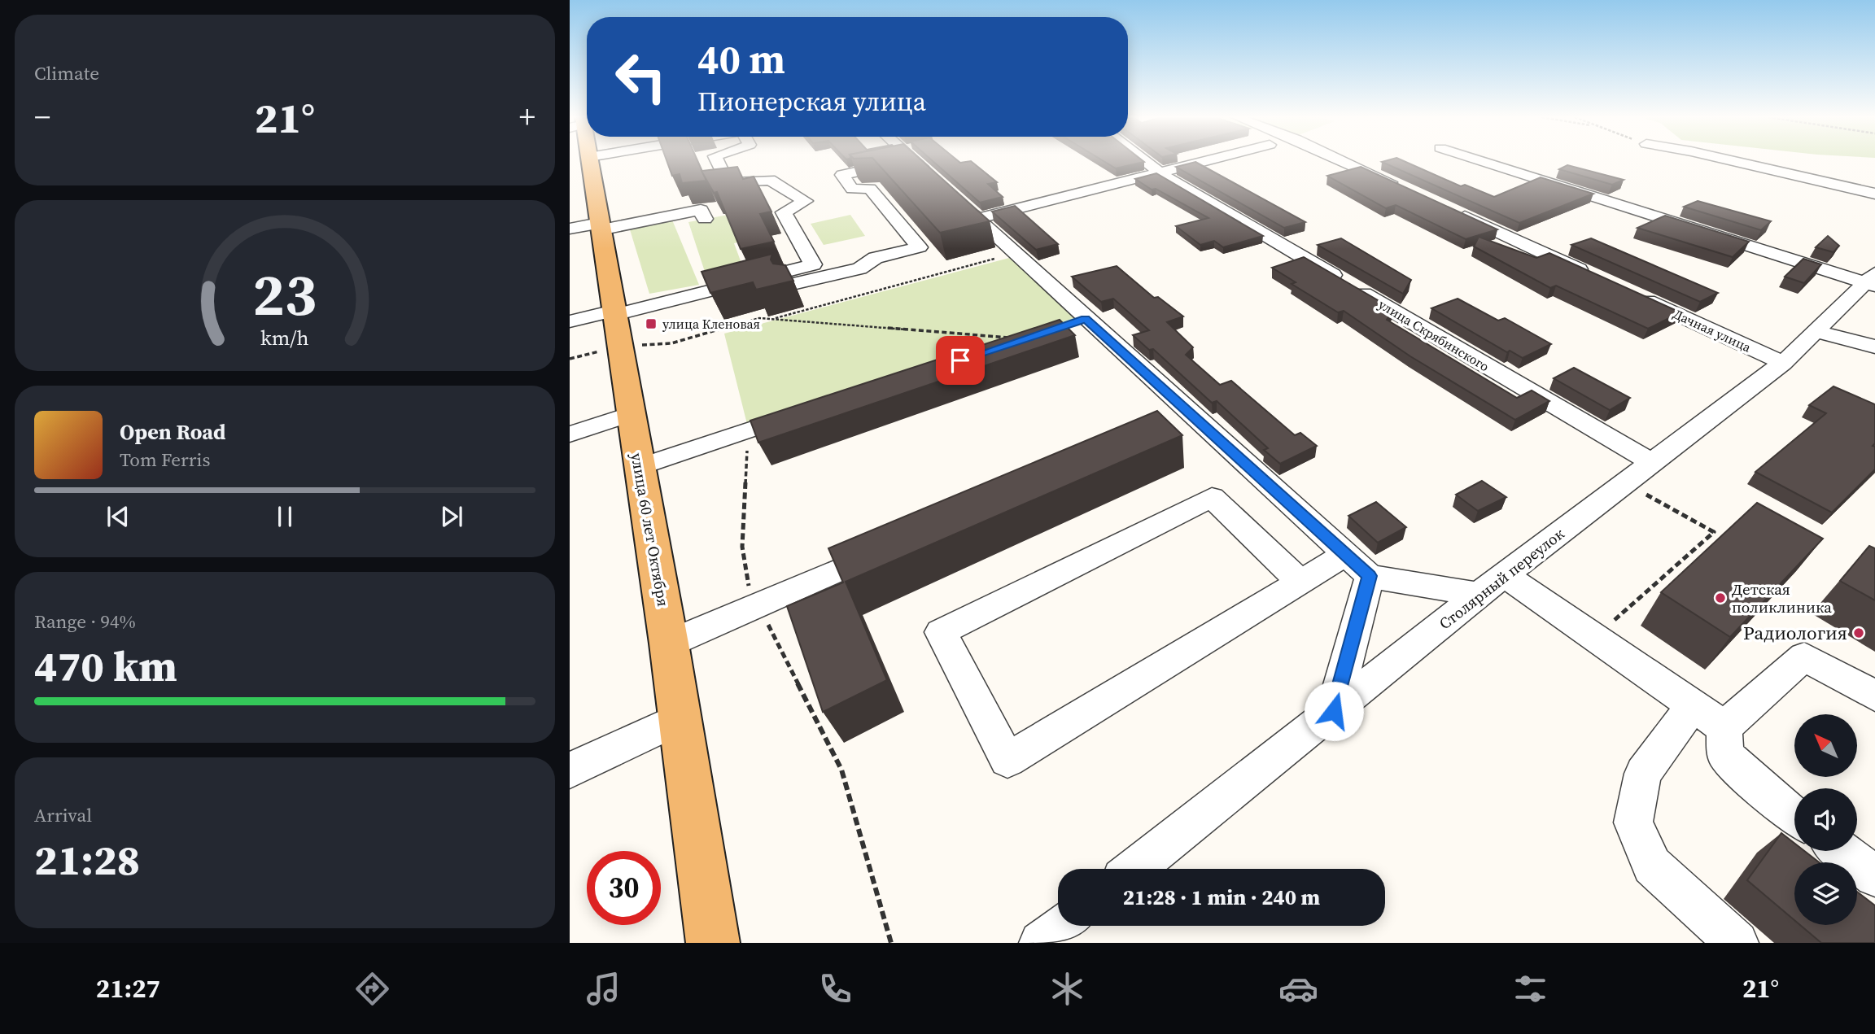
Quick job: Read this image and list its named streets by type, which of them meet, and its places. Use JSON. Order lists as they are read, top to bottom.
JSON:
{
  "streets": {
    "main road": ["улица 60 лет Октября"],
    "street": ["Дачная улица", "улица Скрябинского", "Столярный переулок"]
  },
  "crossings": [
    ["Дачная улица", "Столярный переулок"],
    ["улица Скрябинского", "Столярный переулок"]
  ],
  "places": {
    "transit": ["улица Кленовая"],
    "other": ["Детская поликлиника", "Радиология"]
  },
  "north": "top left",
  "page": {
    "tile": [
      "Climate",
      ["Range · 94%", "470 km"],
      ["Arrival", "21:28"]
    ],
    "turn": ["40 m", "Пионерская улица"],
    "heat": ["−", "21°", "+"],
    "song": ["Open Road", "Tom Ferris"],
    "limit": "30",
    "trip": "21:28 · 1 min · 240 m",
    "tabs": ["21:27", "21°"],
    "gauge": ["23", "km/h"]
  }
}
